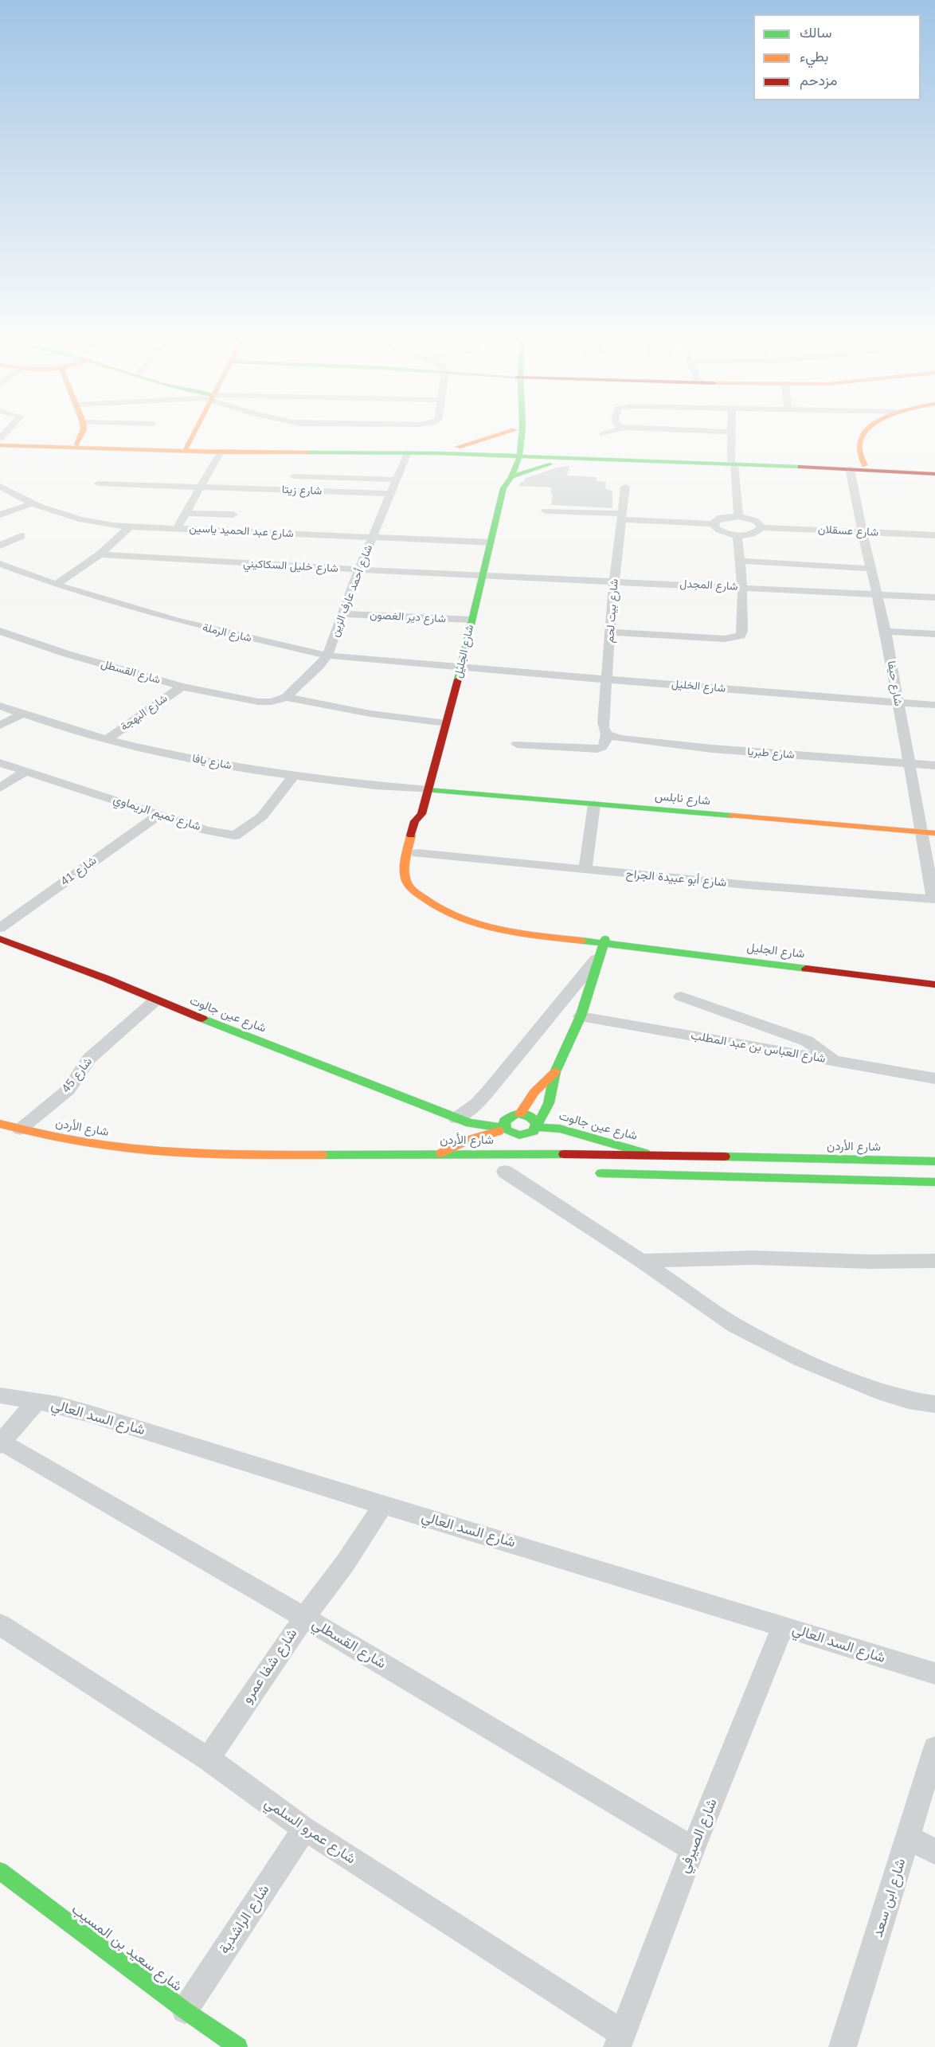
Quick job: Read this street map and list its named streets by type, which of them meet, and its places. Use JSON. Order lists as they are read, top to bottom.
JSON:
{
  "streets": {
    "main road": [
      "شارع الجليل",
      "شارع نابلس",
      "شارع عين جالوت",
      "شارع الأردن",
      "شارع سعيد بن المسيب"
    ],
    "street": [
      "شارع زيتا",
      "شارع عبد الحميد ياسين",
      "شارع عسقلان",
      "شارع خليل السكاكيني",
      "شارع المجدل",
      "شارع أحمد عارف الزين",
      "شارع بيت لحم",
      "شارع دير الغصون",
      "شارع الرملة",
      "شارع القسطل",
      "شارع حيفا",
      "شارع الخليل",
      "شارع البهجة",
      "شارع طبريا",
      "شارع يافا",
      "شارع تميم الريماوي",
      "شارع 41",
      "شارع أبو عبيدة الجراح",
      "شارع العباس بن عبد المطلب",
      "شارع 45",
      "شارع السد العالي",
      "شارع القسطلي",
      "شارع شفا عمرو",
      "شارع عمرو السلمي",
      "شارع الصيرفي",
      "شارع ابن سعد",
      "شارع الراشدية"
    ]
  },
  "crossings": [
    ["شارع زيتا", "شارع أحمد عارف الزين"],
    ["شارع عبد الحميد ياسين", "شارع أحمد عارف الزين"],
    ["شارع عبد الحميد ياسين", "شارع الجليل"],
    ["شارع عسقلان", "شارع حيفا"],
    ["شارع خليل السكاكيني", "شارع المجدل"],
    ["شارع خليل السكاكيني", "شارع أحمد عارف الزين"],
    ["شارع خليل السكاكيني", "شارع الجليل"],
    ["شارع المجدل", "شارع بيت لحم"],
    ["شارع المجدل", "شارع الجليل"],
    ["شارع المجدل", "شارع حيفا"],
    ["شارع أحمد عارف الزين", "شارع دير الغصون"],
    ["شارع أحمد عارف الزين", "شارع الرملة"],
    ["شارع أحمد عارف الزين", "شارع القسطل"],
    ["شارع بيت لحم", "شارع الخليل"],
    ["شارع بيت لحم", "شارع طبريا"],
    ["شارع دير الغصون", "شارع الجليل"],
    ["شارع الرملة", "شارع الجليل"],
    ["شارع الرملة", "شارع الخليل"],
    ["شارع الجليل", "شارع الخليل"],
    ["شارع الجليل", "شارع يافا"],
    ["شارع الجليل", "شارع نابلس"],
    ["شارع الجليل", "شارع أبو عبيدة الجراح"],
    ["شارع القسطل", "شارع البهجة"],
    ["شارع حيفا", "شارع الخليل"],
    ["شارع حيفا", "شارع طبريا"],
    ["شارع حيفا", "شارع نابلس"],
    ["شارع حيفا", "شارع أبو عبيدة الجراح"],
    ["شارع البهجة", "شارع يافا"],
    ["شارع يافا", "شارع نابلس"],
    ["شارع يافا", "شارع تميم الريماوي"],
    ["شارع تميم الريماوي", "شارع 41"],
    ["شارع عين جالوت", "شارع 45"],
    ["شارع عين جالوت", "شارع الأردن"],
    ["شارع 45", "شارع الأردن"],
    ["شارع السد العالي", "شارع شفا عمرو"],
    ["شارع السد العالي", "شارع الصيرفي"],
    ["شارع القسطلي", "شارع شفا عمرو"],
    ["شارع القسطلي", "شارع الصيرفي"],
    ["شارع شفا عمرو", "شارع عمرو السلمي"],
    ["شارع عمرو السلمي", "شارع الصيرفي"],
    ["شارع عمرو السلمي", "شارع الراشدية"],
    ["شارع الراشدية", "شارع سعيد بن المسيب"]
  ],
  "legend": ["سالك", "بطيء", "مزدحم"]
}
